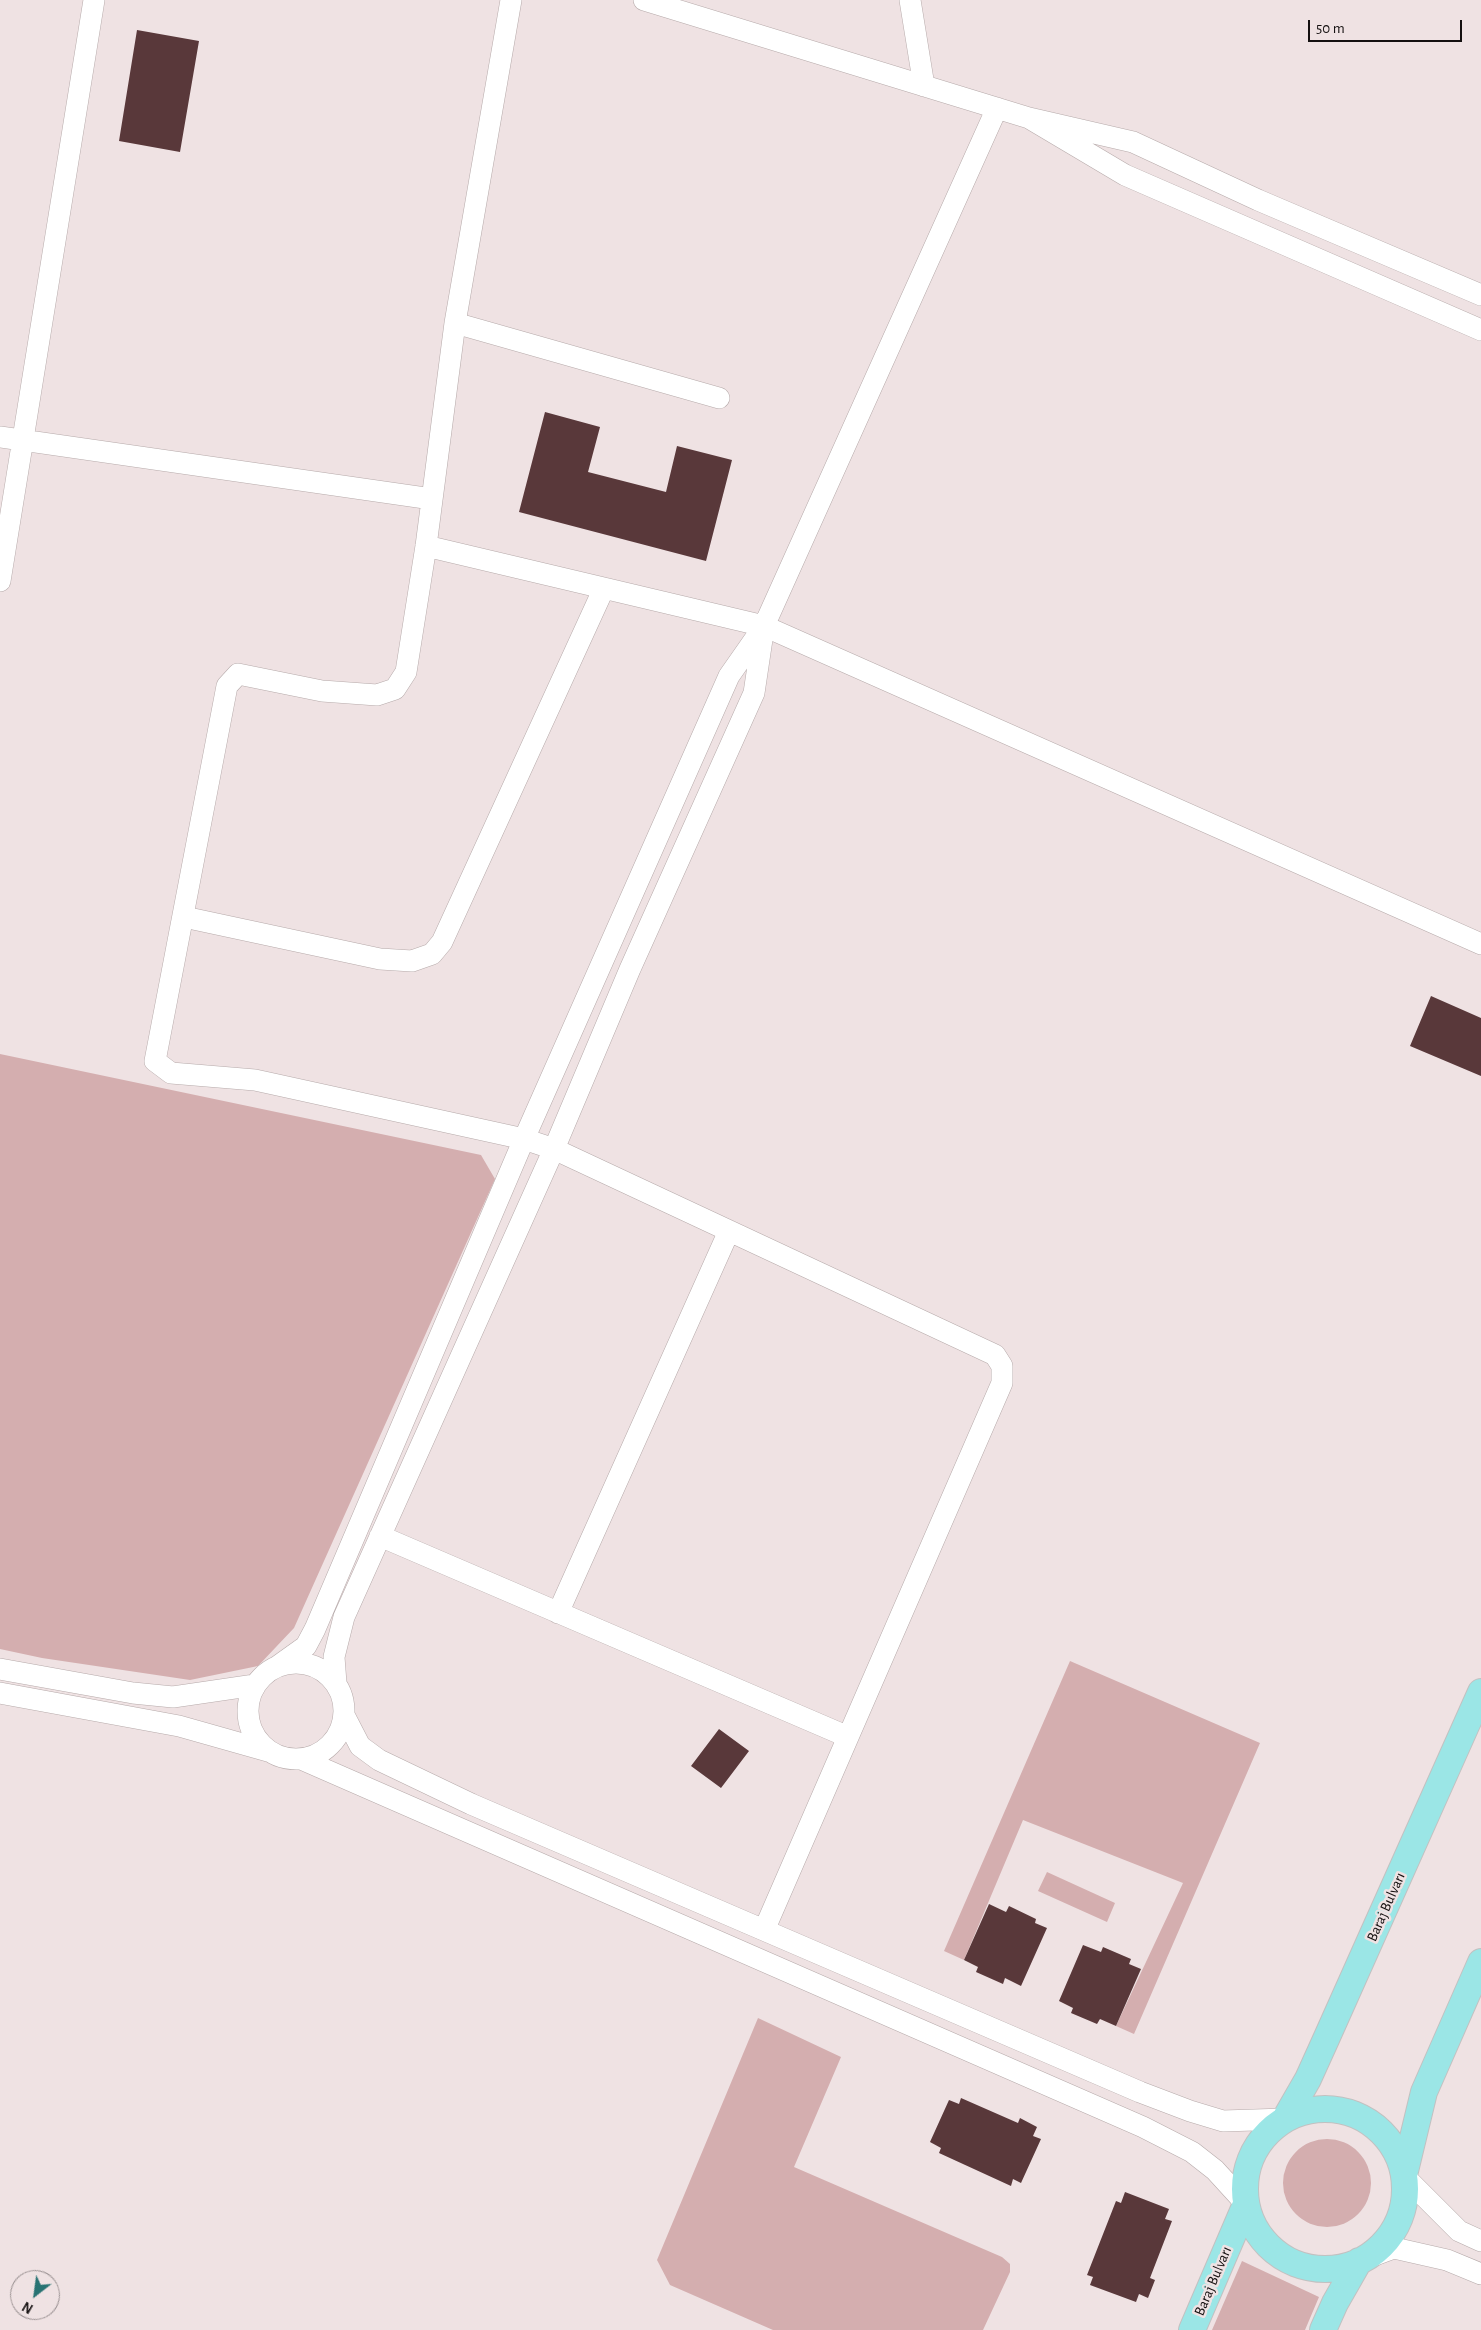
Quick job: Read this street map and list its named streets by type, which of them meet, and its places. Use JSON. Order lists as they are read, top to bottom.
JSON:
{
  "streets": {
    "main road": ["Baraj Bulvarı"]
  },
  "scale_bar": "50 m",
  "north": "bottom left"
}
